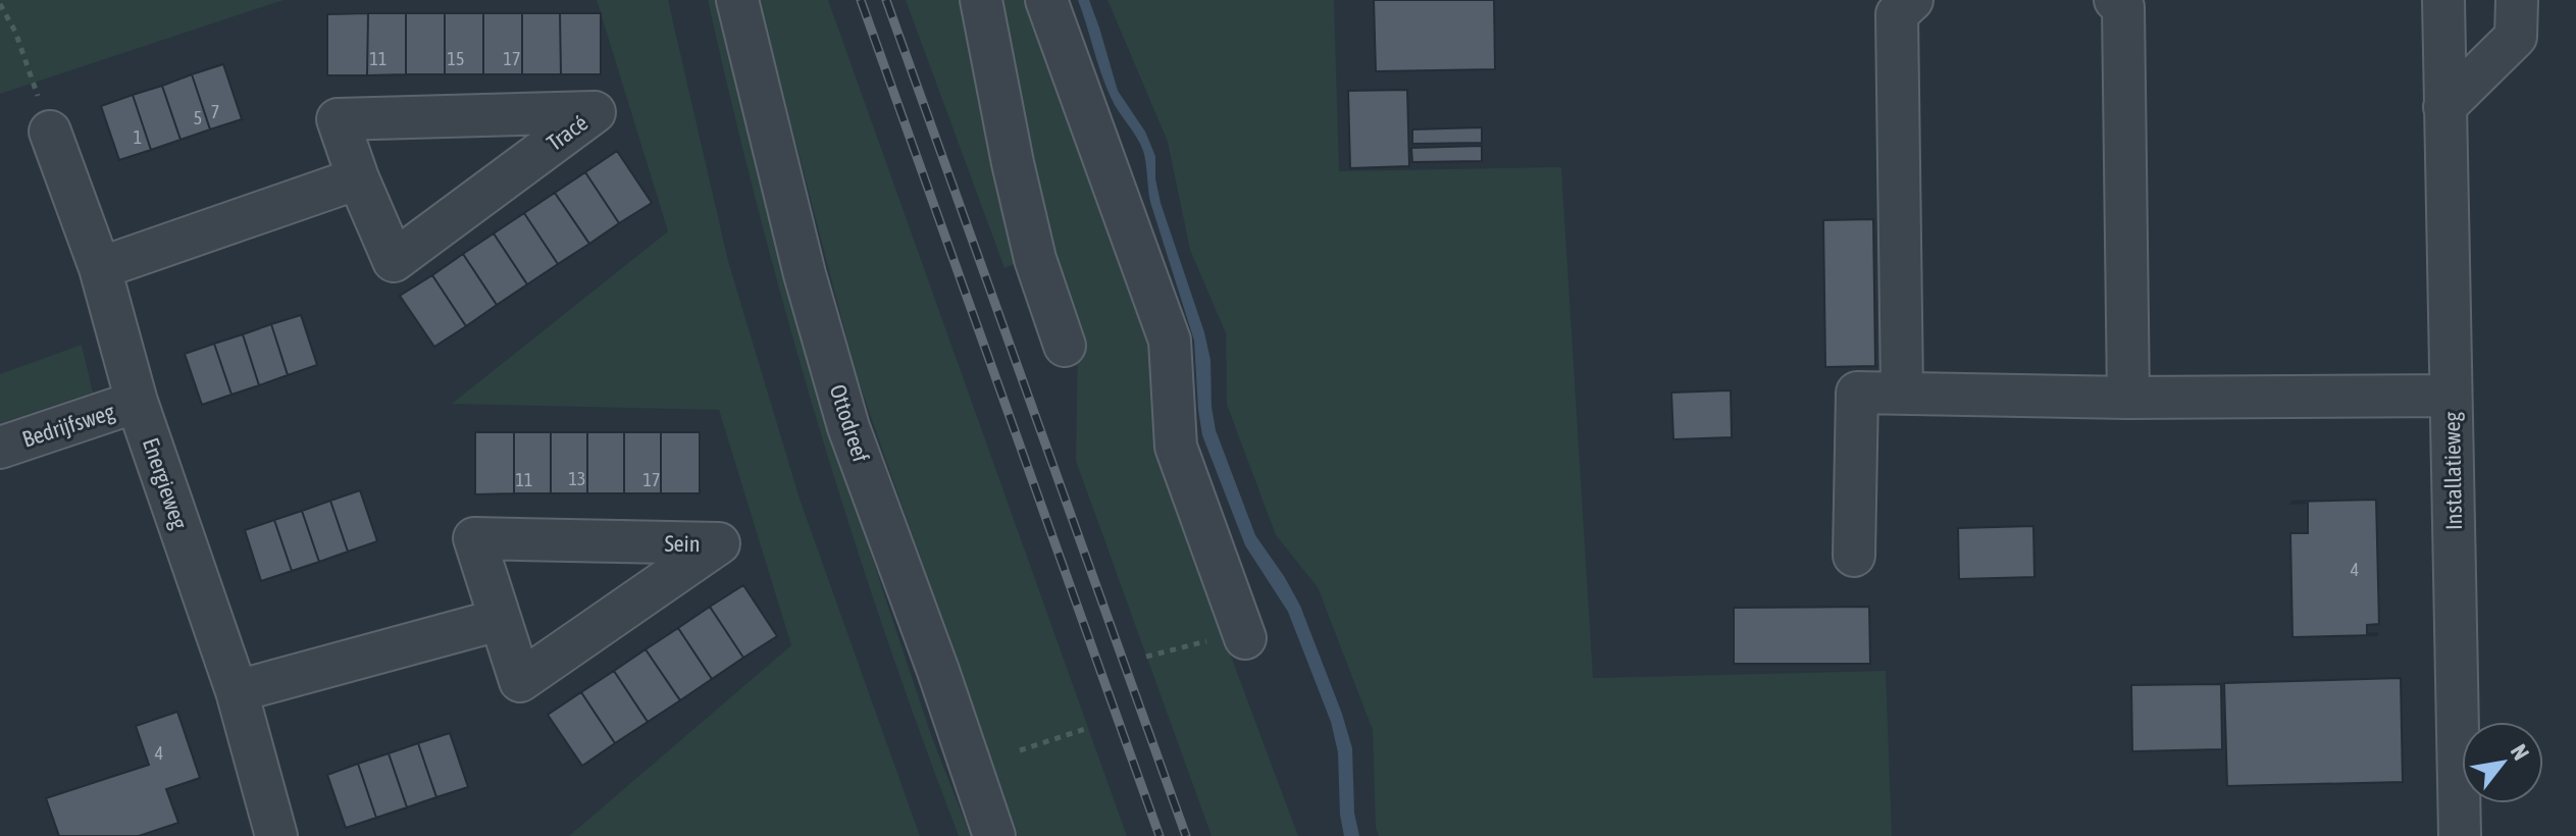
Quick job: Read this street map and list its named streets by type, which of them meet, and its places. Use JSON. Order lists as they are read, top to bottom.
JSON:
{
  "streets": {
    "street": [
      "Tracé",
      "Ottodreef",
      "Bedrijfsweg",
      "Installatieweg",
      "Energieweg",
      "Sein"
    ]
  },
  "crossings": [
    ["Bedrijfsweg", "Energieweg"]
  ],
  "house_numbers": [
    "11",
    "15",
    "17",
    "7",
    "5",
    "1",
    "13",
    "11",
    "17",
    "4",
    "4"
  ],
  "north": "top right"
}
